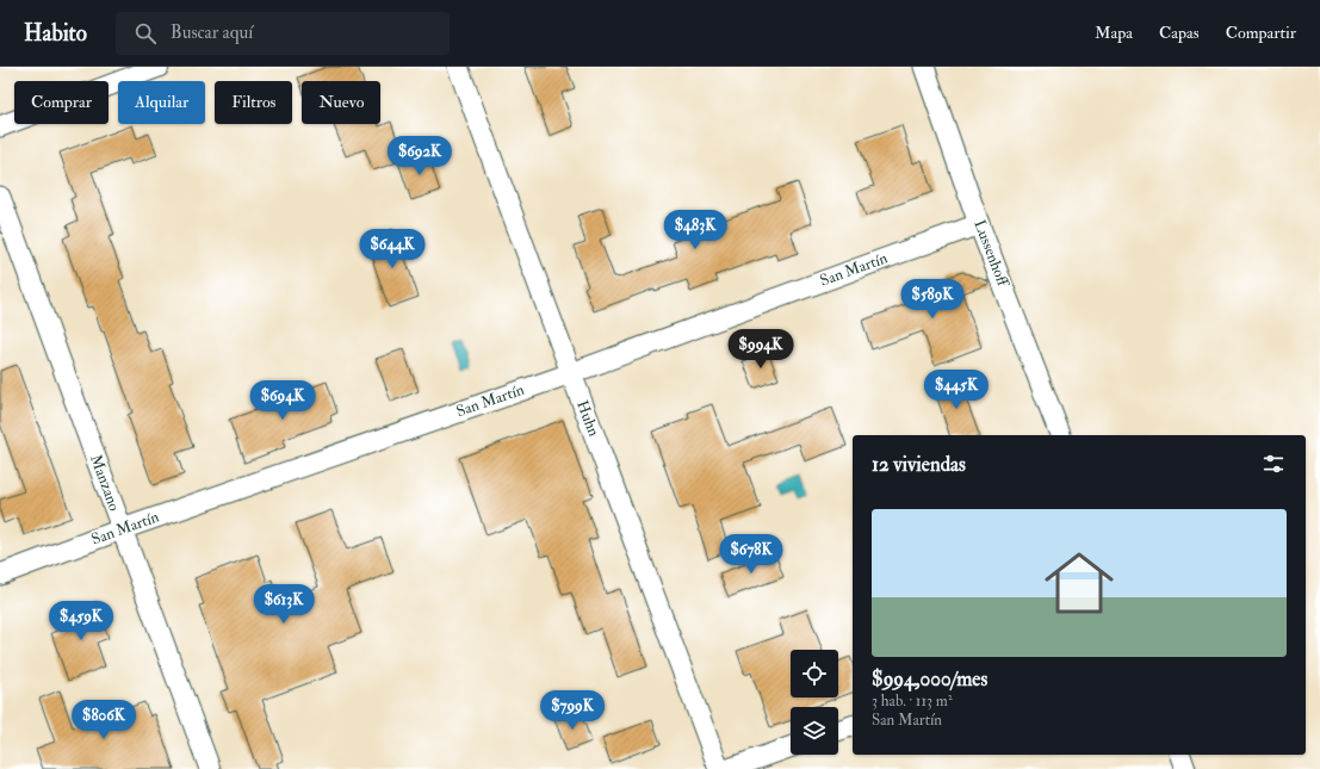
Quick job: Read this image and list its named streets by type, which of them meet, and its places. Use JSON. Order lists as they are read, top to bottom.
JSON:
{
  "streets": {
    "street": [
      "Lussenhoff",
      "San Martín",
      "Huhn",
      "Manzano"
    ]
  },
  "crossings": [
    ["Lussenhoff", "San Martín"],
    ["San Martín", "Huhn"],
    ["San Martín", "Manzano"]
  ],
  "page": {
    "header": "Habito",
    "search": "Buscar aquí",
    "nav": ["Mapa", "Capas", "Compartir"],
    "chip": [
      "Comprar",
      "Alquilar",
      "Filtros",
      "Nuevo"
    ],
    "price": [
      "$692K",
      "$483K",
      "$644K",
      "$589K",
      "$994K",
      "$445K",
      "$694K",
      "$678K",
      "$613K",
      "$459K",
      "$799K",
      "$806K"
    ],
    "heading": "12 viviendas",
    "list": [
      {
        "name": "$994,000/mes",
        "note": "3 hab. · 113 m² · San Martín"
      }
    ]
  }
}
